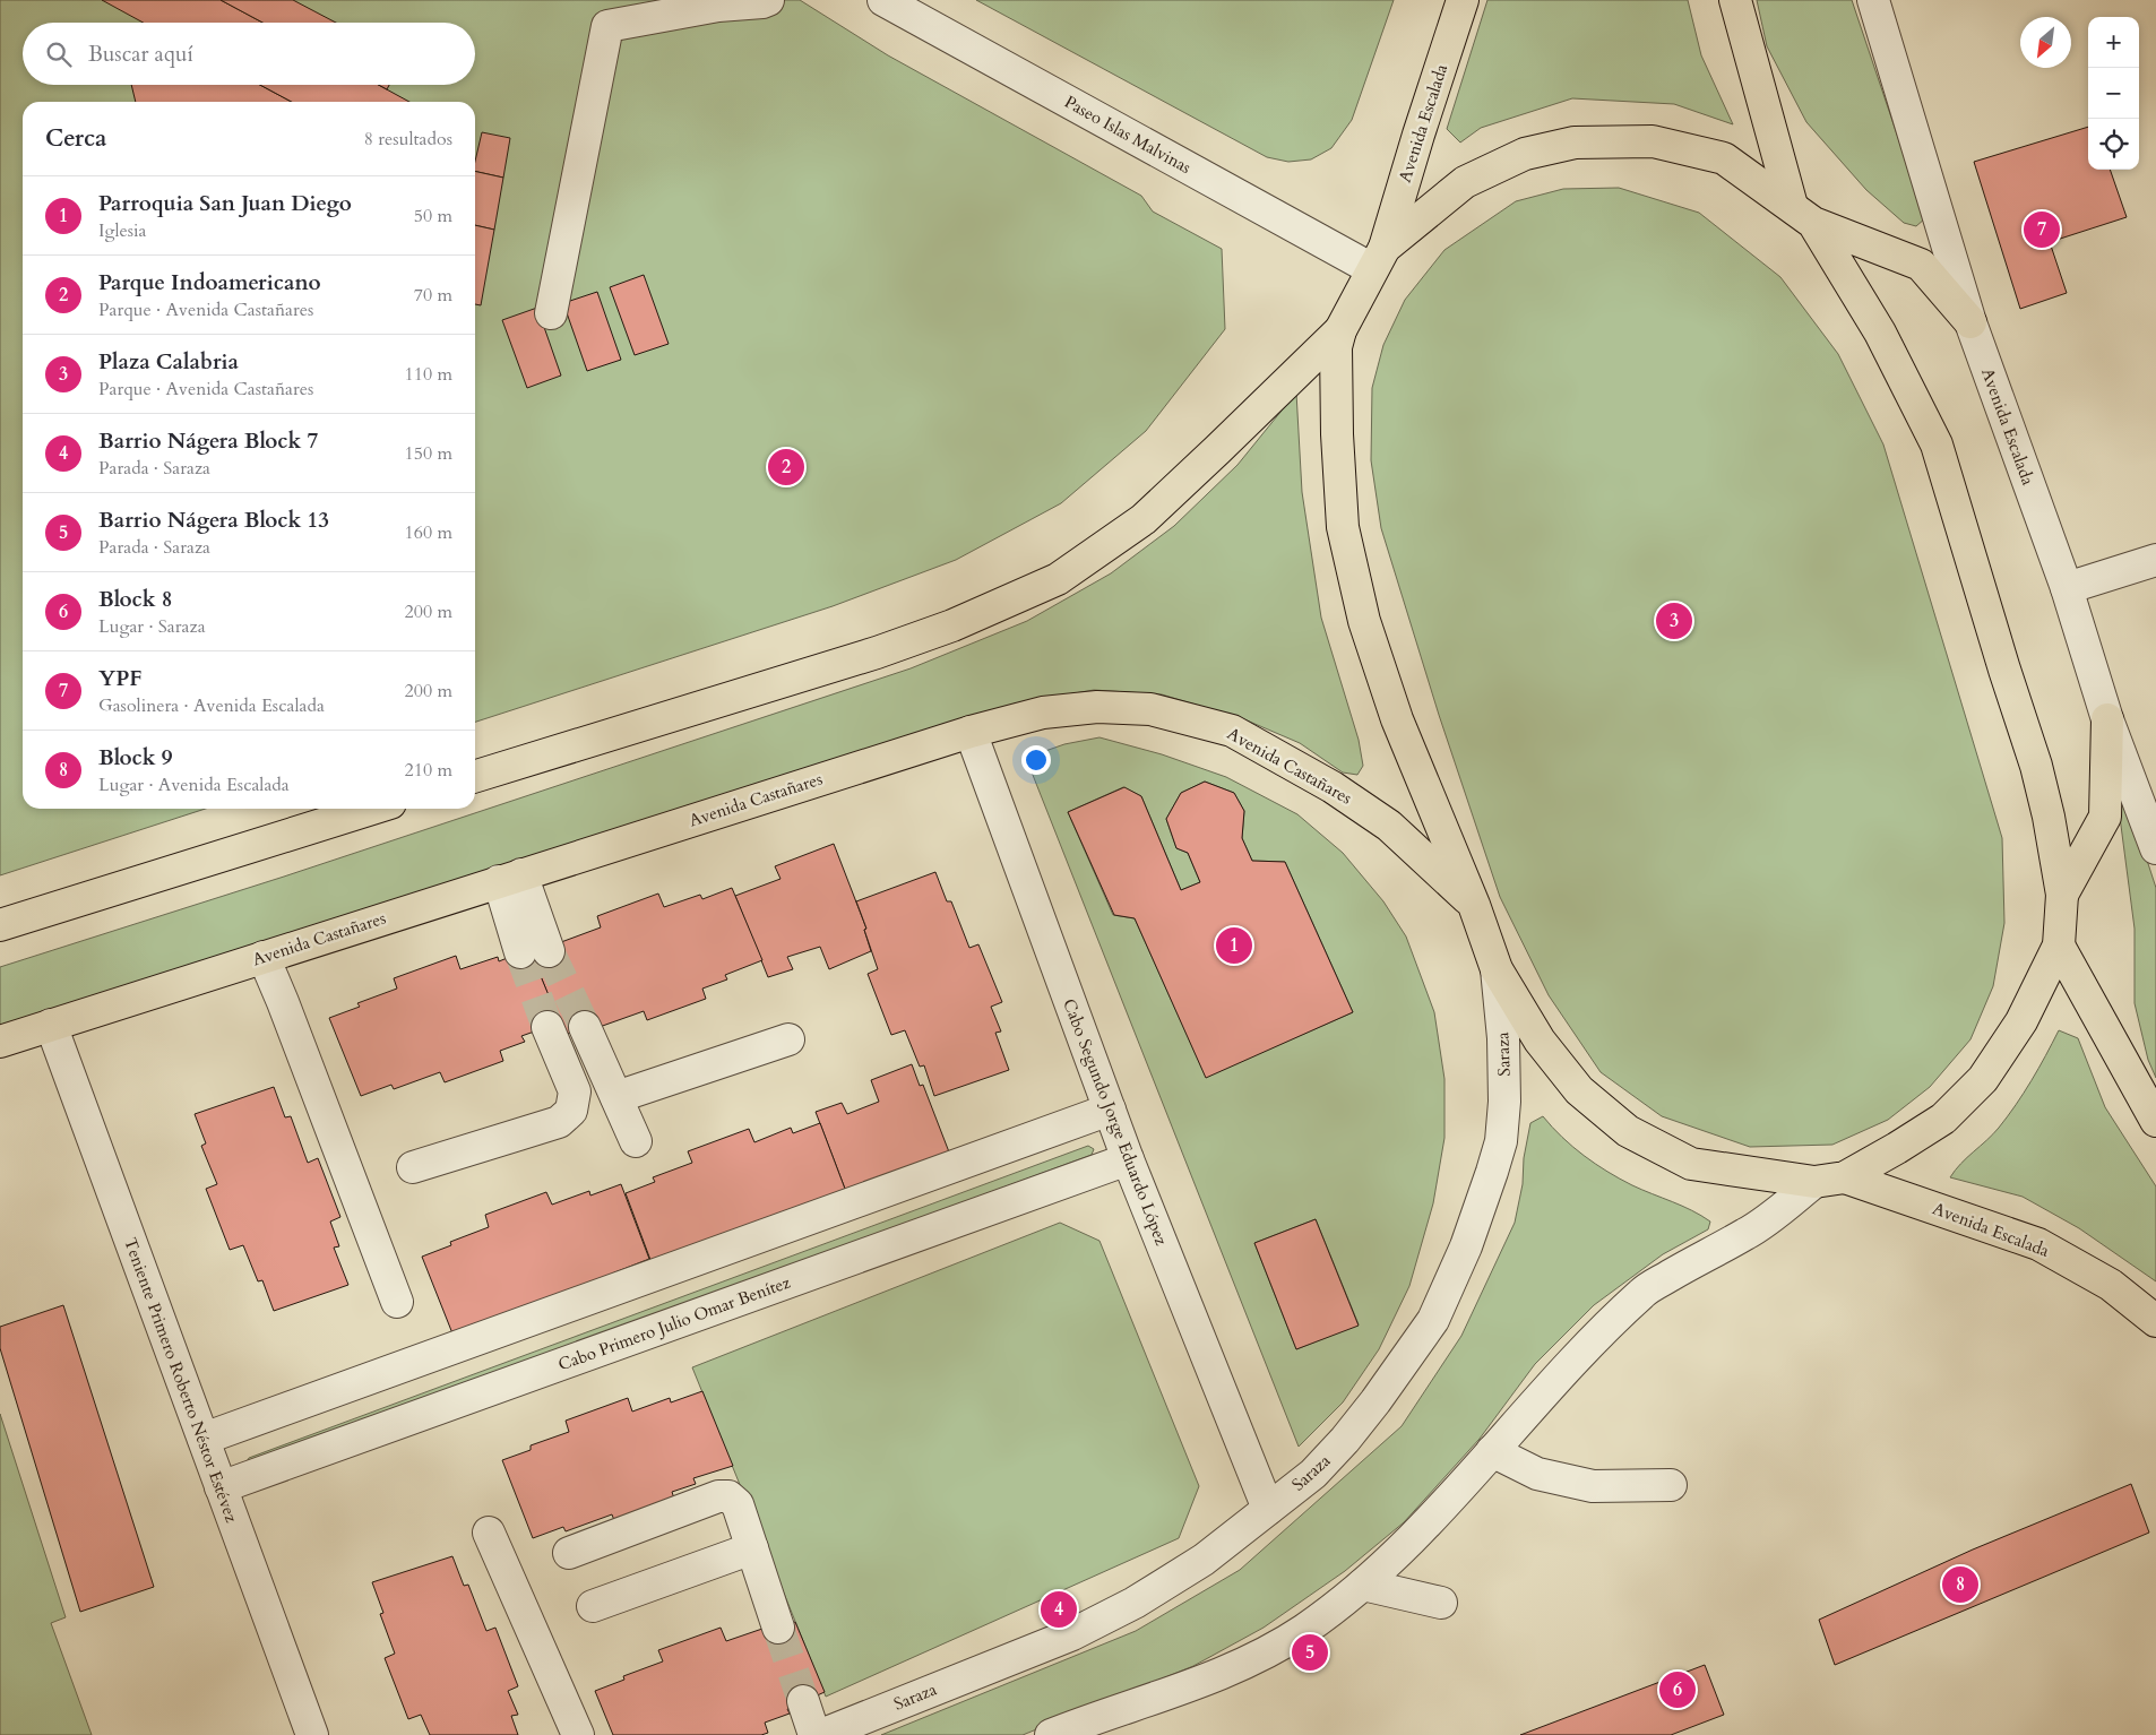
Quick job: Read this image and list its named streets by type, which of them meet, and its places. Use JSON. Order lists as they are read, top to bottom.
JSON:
{
  "streets": {
    "main road": ["Avenida Escalada", "Avenida Castañares"],
    "street": [
      "Paseo Islas Malvinas",
      "Saraza",
      "Cabo Segundo Jorge Eduardo López",
      "Cabo Primero Julio Omar Benítez",
      "Teniente Primero Roberto Néstor Estévez"
    ]
  },
  "crossings": [
    ["Avenida Escalada", "Paseo Islas Malvinas"],
    ["Avenida Escalada", "Avenida Castañares"],
    ["Avenida Escalada", "Saraza"],
    ["Avenida Castañares", "Cabo Segundo Jorge Eduardo López"],
    ["Avenida Castañares", "Teniente Primero Roberto Néstor Estévez"],
    ["Saraza", "Cabo Segundo Jorge Eduardo López"],
    ["Cabo Segundo Jorge Eduardo López", "Cabo Primero Julio Omar Benítez"],
    ["Cabo Primero Julio Omar Benítez", "Teniente Primero Roberto Néstor Estévez"]
  ],
  "north": "bottom left",
  "page": {
    "map_buttons": ["+", "−"],
    "search": "Buscar aquí",
    "heading": ["Cerca", "8 resultados"],
    "list": [
      {
        "mark": "1",
        "name": "Parroquia San Juan Diego",
        "note": "Iglesia",
        "value": "50 m"
      },
      {
        "mark": "2",
        "name": "Parque Indoamericano",
        "note": "Parque · Avenida Castañares",
        "value": "70 m"
      },
      {
        "mark": "3",
        "name": "Plaza Calabria",
        "note": "Parque · Avenida Castañares",
        "value": "110 m"
      },
      {
        "mark": "4",
        "name": "Barrio Nágera Block 7",
        "note": "Parada · Saraza",
        "value": "150 m"
      },
      {
        "mark": "5",
        "name": "Barrio Nágera Block 13",
        "note": "Parada · Saraza",
        "value": "160 m"
      },
      {
        "mark": "6",
        "name": "Block 8",
        "note": "Lugar · Saraza",
        "value": "200 m"
      },
      {
        "mark": "7",
        "name": "YPF",
        "note": "Gasolinera · Avenida Escalada",
        "value": "200 m"
      },
      {
        "mark": "8",
        "name": "Block 9",
        "note": "Lugar · Avenida Escalada",
        "value": "210 m"
      }
    ],
    "pins": [
      "7",
      "2",
      "3",
      "1",
      "8",
      "4",
      "5",
      "6"
    ]
  }
}
